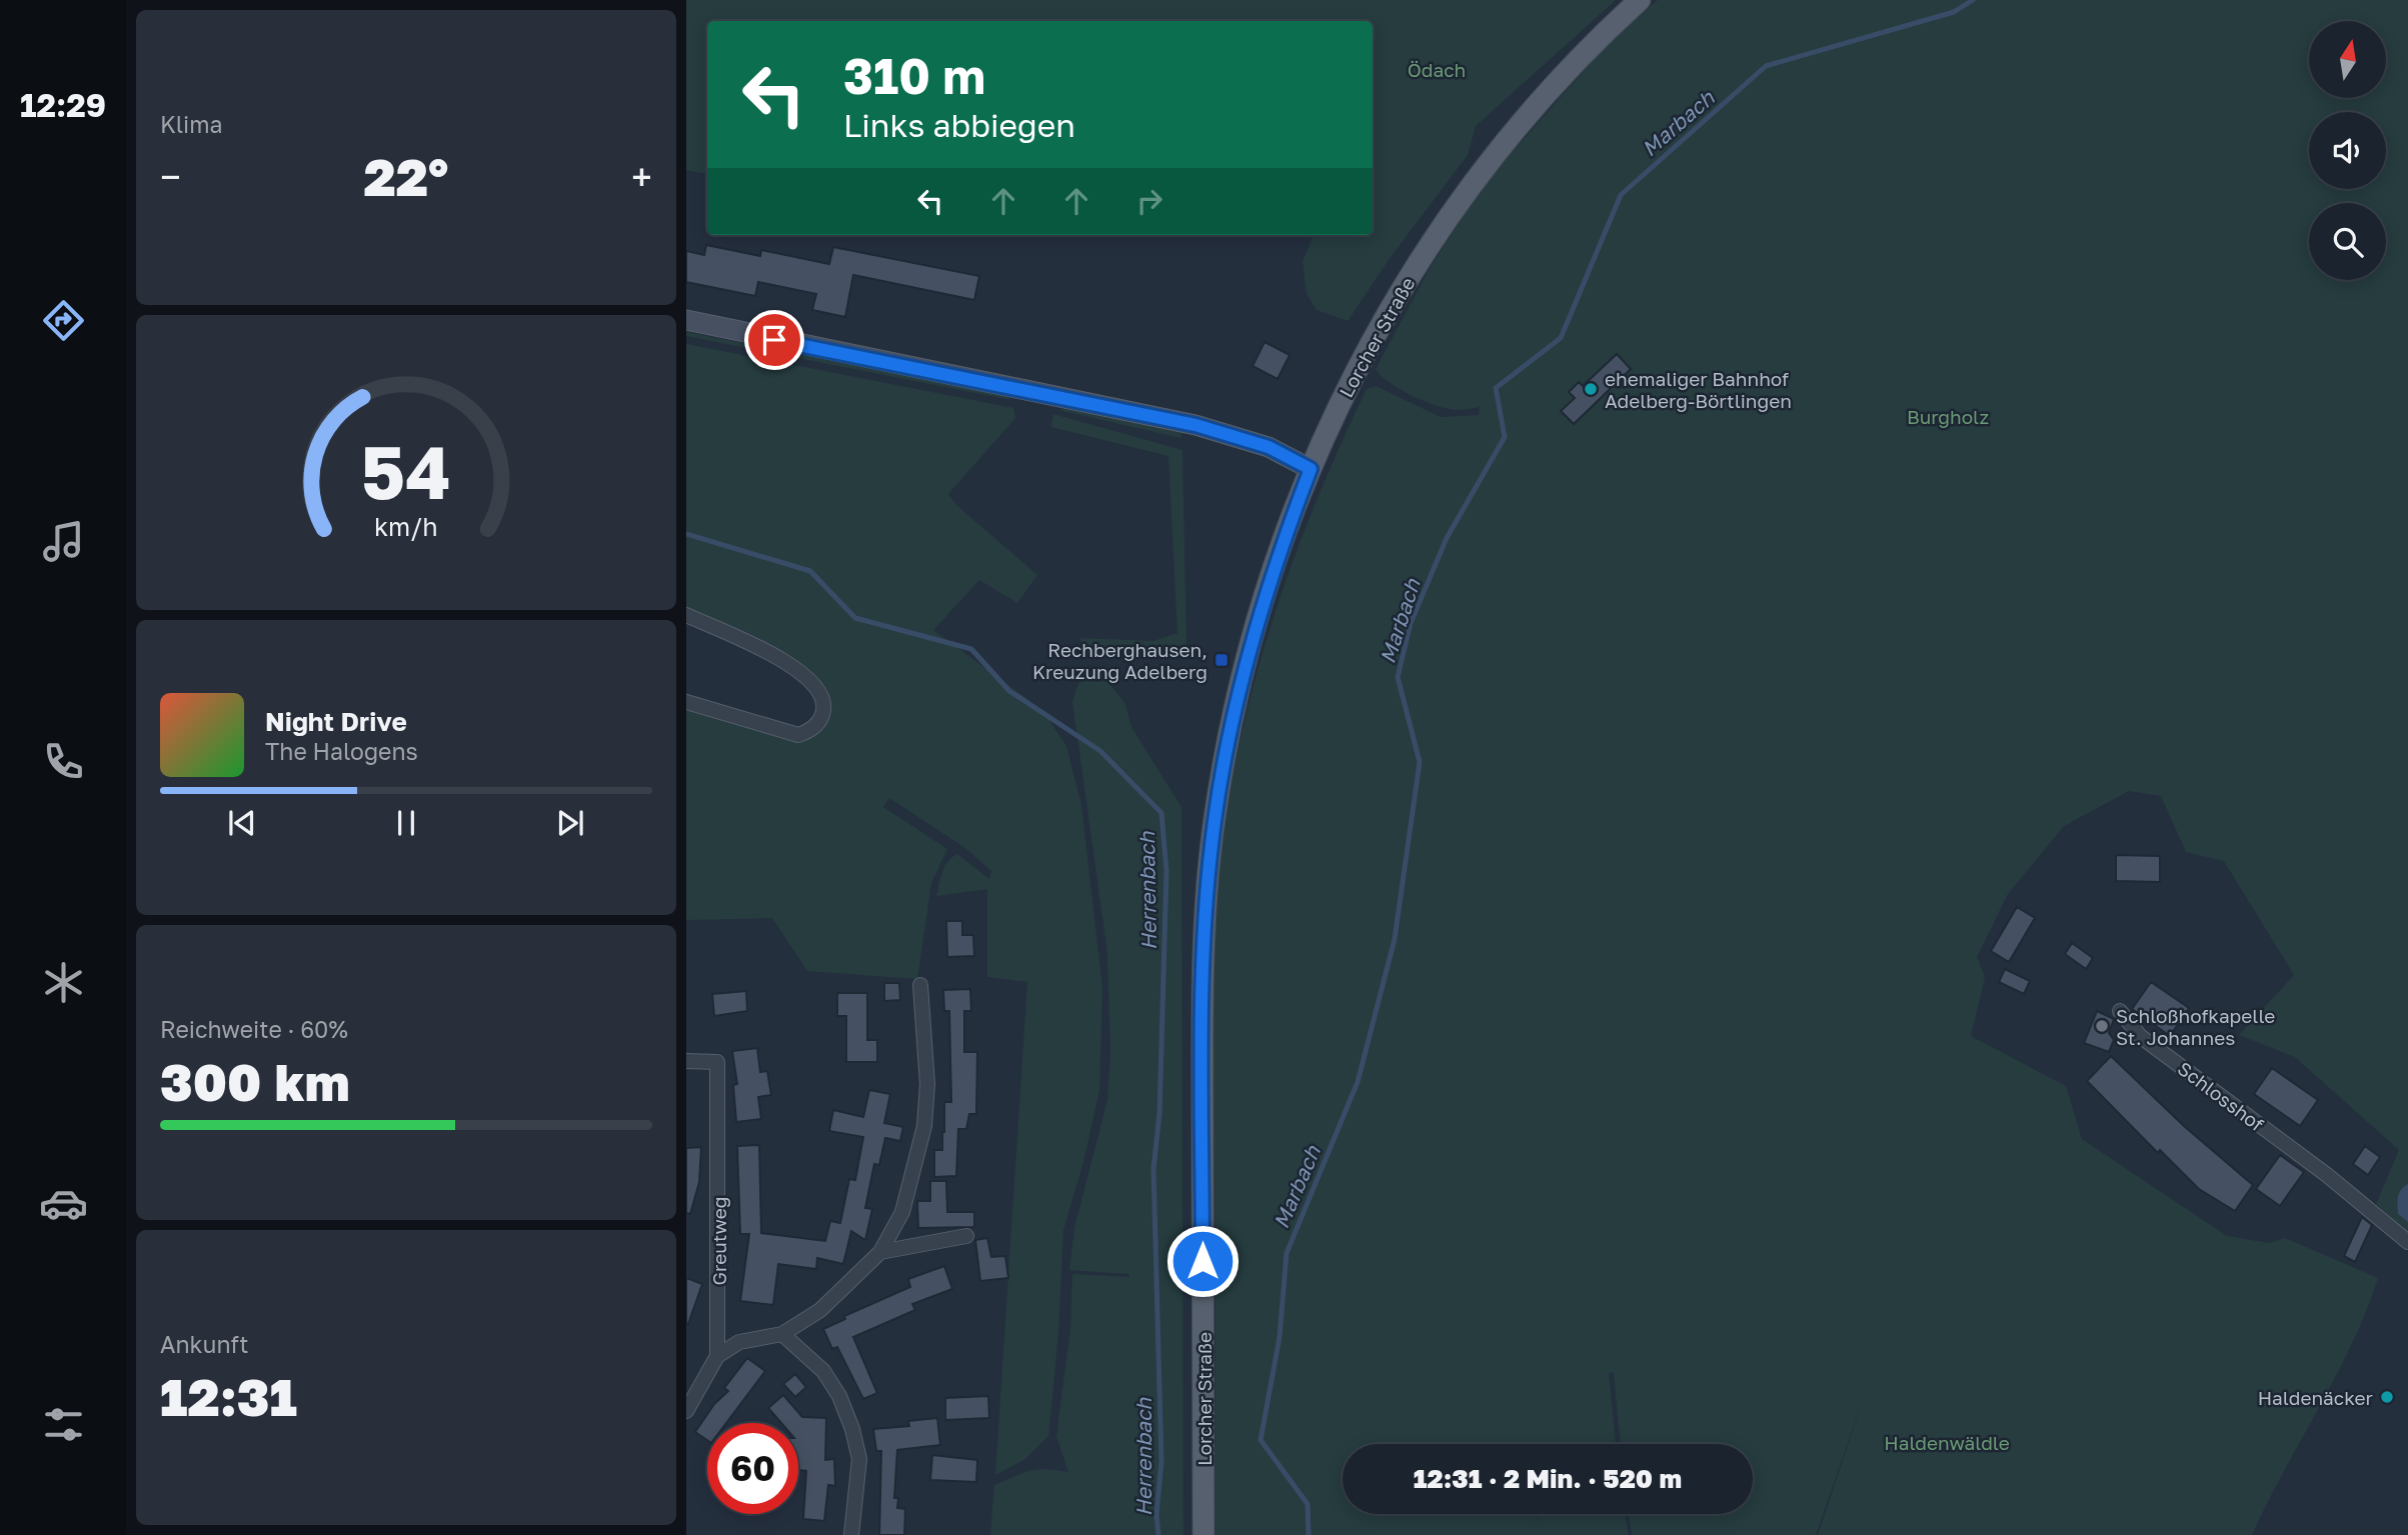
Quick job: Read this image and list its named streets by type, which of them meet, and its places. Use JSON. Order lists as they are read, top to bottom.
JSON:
{
  "streets": {
    "main road": ["Lorcher Straße"],
    "street": ["Schlosshof", "Greutweg"]
  },
  "water": ["Marbach", "Herrenbach"],
  "parks": ["Ödach", "Burgholz", "Haldenwäldle"],
  "places": {
    "other": ["ehemaliger Bahnhof Adelberg-Börtlingen", "Schloßhofkapelle St. Johannes", "Haldenäcker"],
    "transit": ["Rechberghausen, Kreuzung Adelberg"]
  },
  "north": "top",
  "page": {
    "tabs": "12:29",
    "tile": [
      "Klima",
      ["Reichweite · 60%", "300 km"],
      ["Ankunft", "12:31"]
    ],
    "turn": ["310 m", "Links abbiegen"],
    "heat": ["−", "22°", "+"],
    "song": ["Night Drive", "The Halogens"],
    "limit": "60",
    "trip": "12:31 · 2 Min. · 520 m",
    "gauge": ["54", "km/h"]
  }
}
